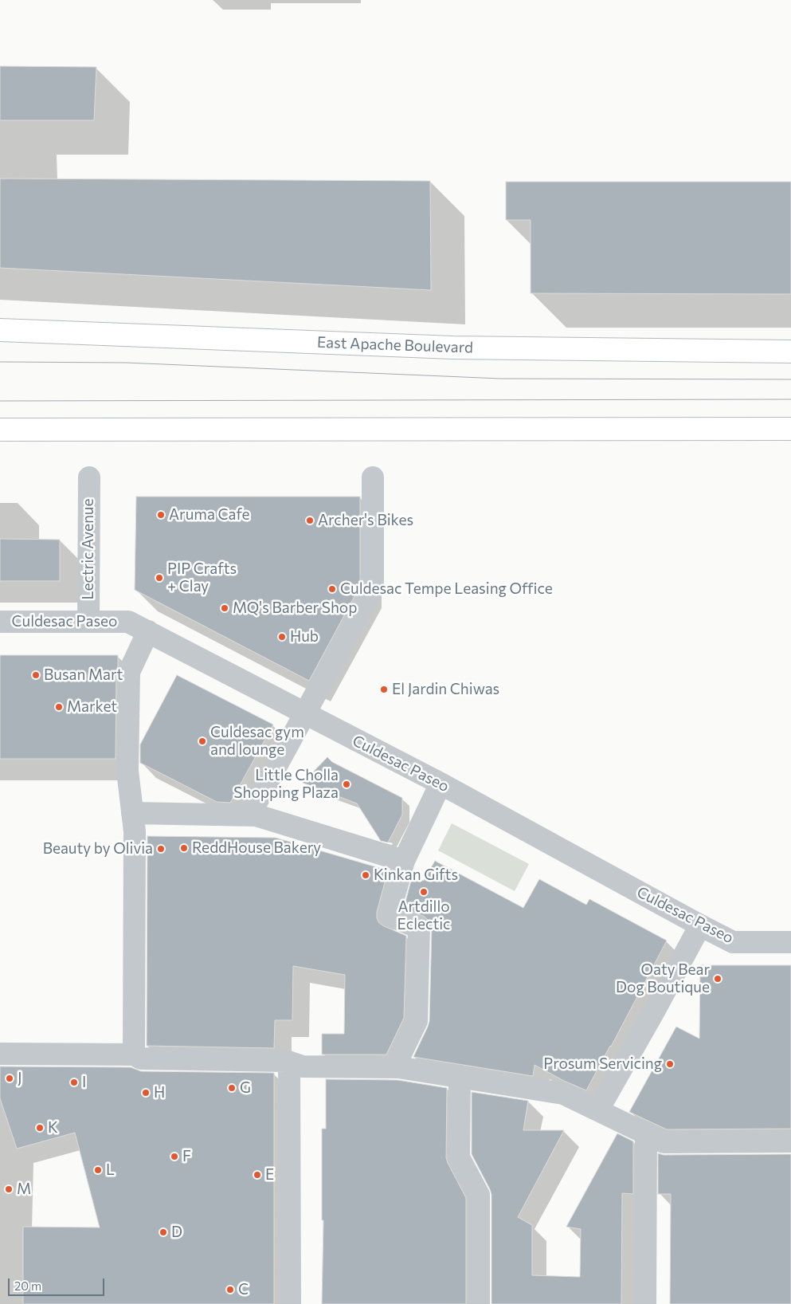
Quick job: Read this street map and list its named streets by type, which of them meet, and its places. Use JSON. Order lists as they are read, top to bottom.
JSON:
{
  "streets": {
    "main road": ["East Apache Boulevard"],
    "street": ["Lectric Avenue", "Culdesac Paseo"]
  },
  "crossings": [
    ["Lectric Avenue", "Culdesac Paseo"]
  ],
  "places": [
    "Aruma Cafe",
    "Archer's Bikes",
    "PIP Crafts + Clay",
    "Culdesac Tempe Leasing Office",
    "MQ's Barber Shop",
    "Hub",
    "Busan Mart",
    "El Jardin Chiwas",
    "Market",
    "Culdesac gym and lounge",
    "Little Cholla Shopping Plaza",
    "ReddHouse Bakery",
    "Beauty by Olivia",
    "Kinkan Gifts",
    "Artdillo Eclectic",
    "Oaty Bear Dog Boutique",
    "Prosum Servicing",
    "J",
    "I",
    "G",
    "H",
    "K",
    "F",
    "L",
    "E",
    "M",
    "D",
    "C"
  ],
  "scale_bar": "20 m"
}
